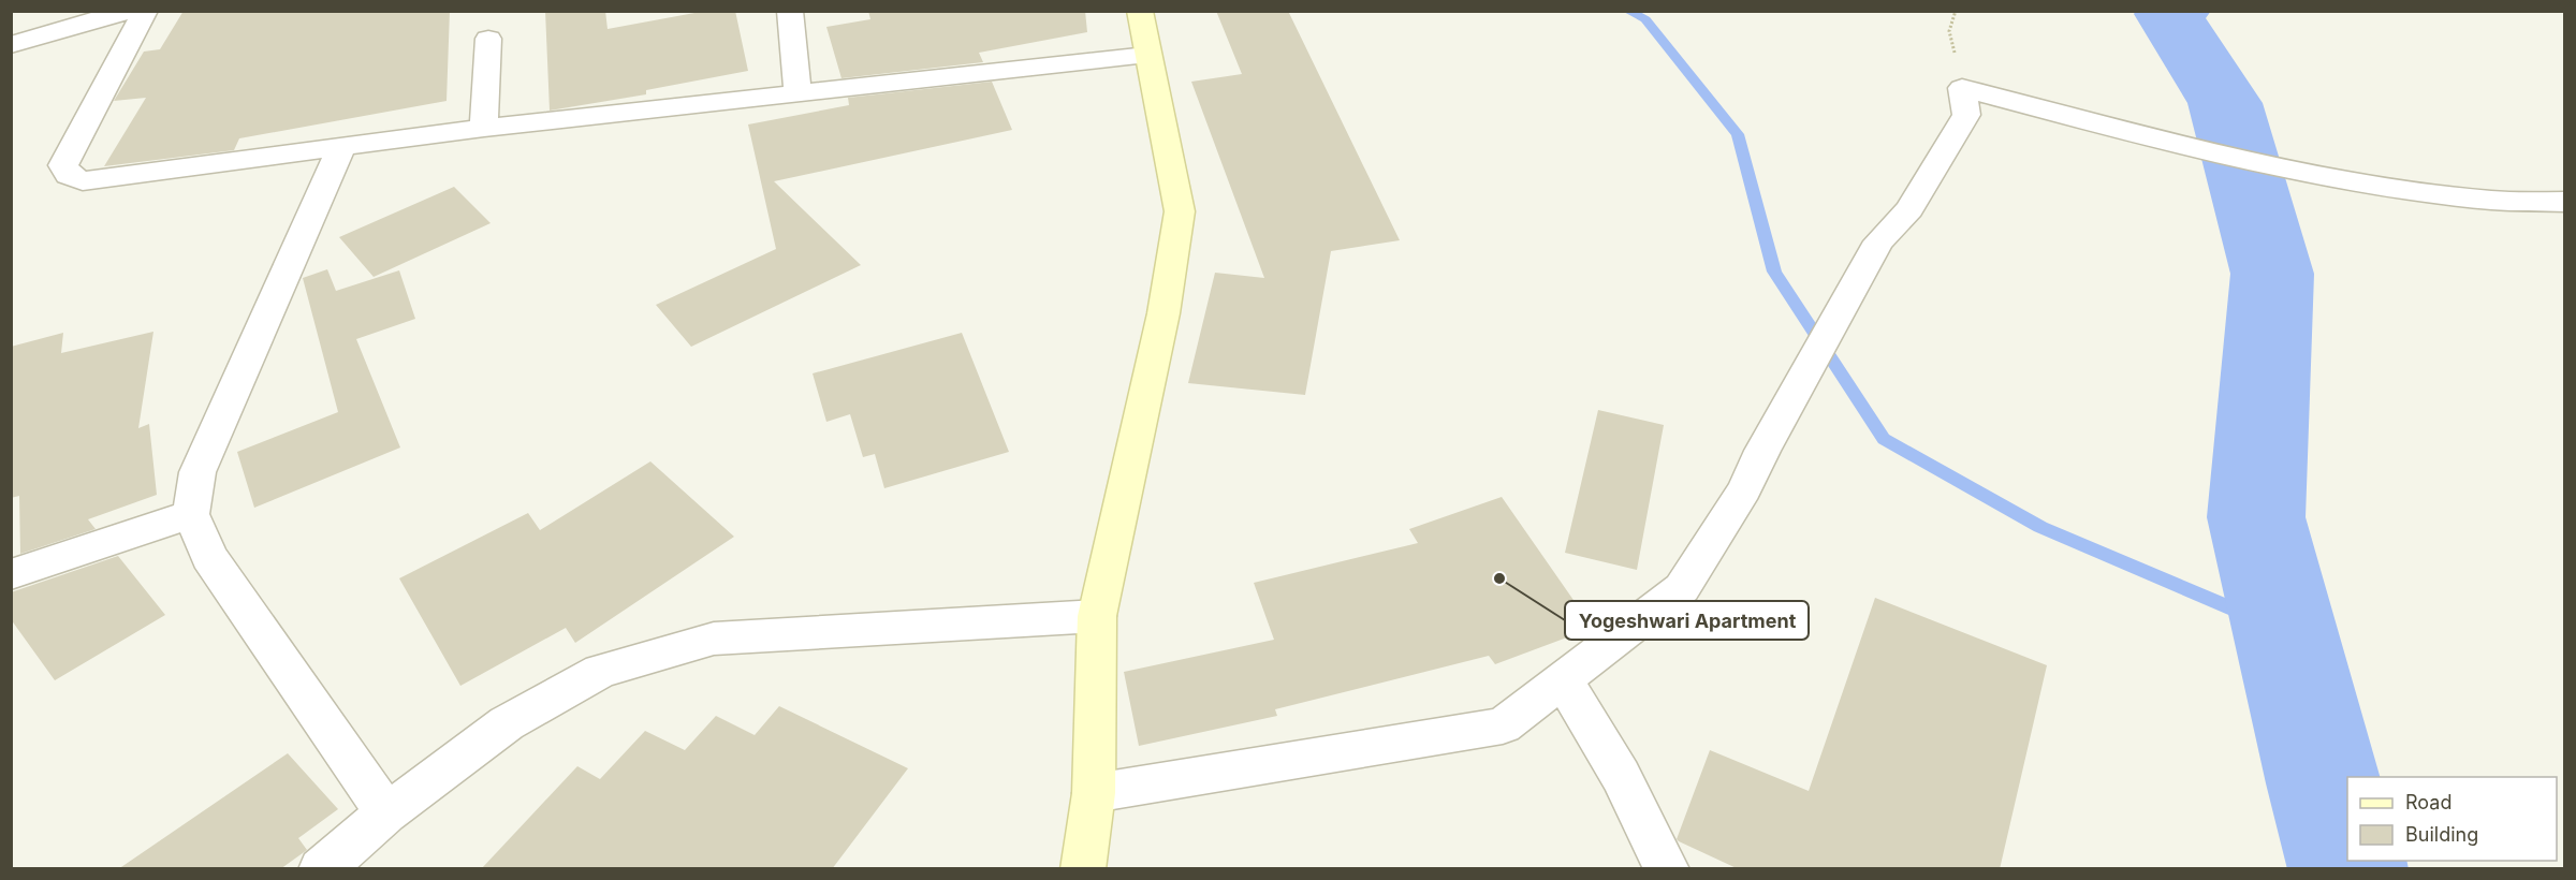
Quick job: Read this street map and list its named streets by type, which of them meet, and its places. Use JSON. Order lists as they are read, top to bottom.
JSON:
{
  "places": ["Yogeshwari Apartment"],
  "legend": ["Road", "Building"]
}
